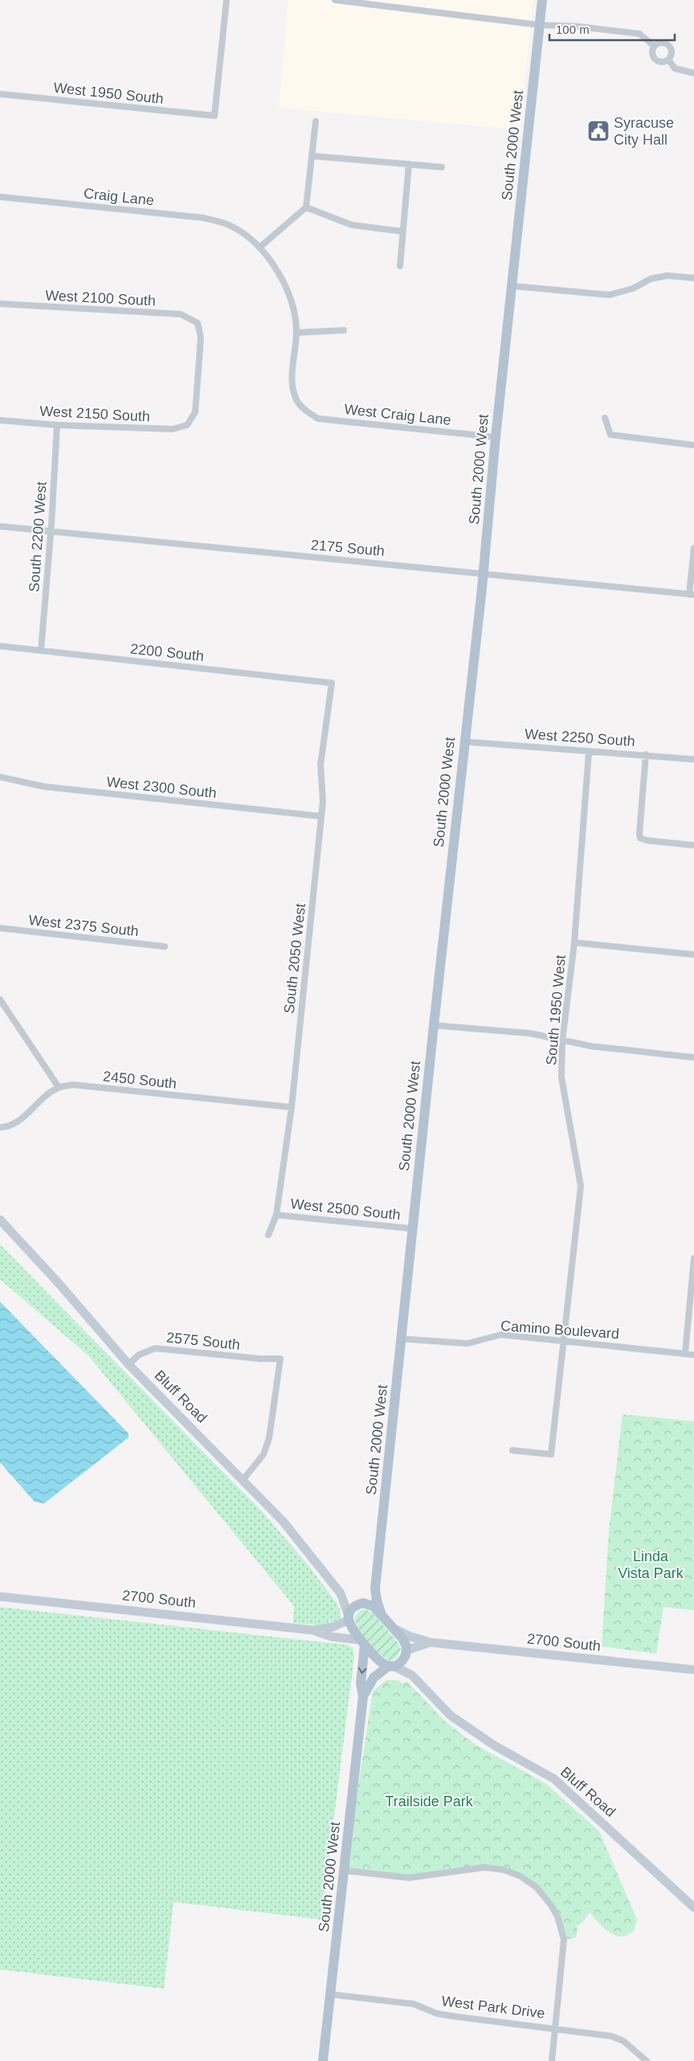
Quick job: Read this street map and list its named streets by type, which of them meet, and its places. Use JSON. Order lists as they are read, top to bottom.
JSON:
{
  "streets": {
    "main road": ["South 2000 West"],
    "street": [
      "West 1950 South",
      "Craig Lane",
      "West 2100 South",
      "West 2150 South",
      "West Craig Lane",
      "South 2200 West",
      "2175 South",
      "2200 South",
      "West 2250 South",
      "West 2300 South",
      "West 2375 South",
      "South 2050 West",
      "South 1950 West",
      "2450 South",
      "West 2500 South",
      "Camino Boulevard",
      "2575 South",
      "Bluff Road",
      "2700 South",
      "West Park Drive"
    ]
  },
  "crossings": [
    ["South 2000 West", "West Craig Lane"],
    ["South 2000 West", "2175 South"],
    ["South 2000 West", "West 2250 South"],
    ["South 2000 West", "West 2500 South"],
    ["South 2000 West", "Camino Boulevard"],
    ["South 2000 West", "Bluff Road"],
    ["South 2000 West", "2700 South"],
    ["South 2000 West", "West Park Drive"],
    ["Craig Lane", "West Craig Lane"],
    ["West 2100 South", "West 2150 South"],
    ["West 2150 South", "South 2200 West"],
    ["South 2200 West", "2175 South"],
    ["South 2200 West", "2200 South"],
    ["2200 South", "South 2050 West"],
    ["West 2250 South", "South 1950 West"],
    ["West 2300 South", "South 2050 West"],
    ["South 2050 West", "2450 South"],
    ["South 2050 West", "West 2500 South"],
    ["South 1950 West", "Camino Boulevard"],
    ["2575 South", "Bluff Road"],
    ["Bluff Road", "2700 South"]
  ],
  "parks": ["Linda Vista Park", "Trailside Park"],
  "places": {
    "public building": ["Syracuse City Hall"]
  },
  "scale_bar": "100 m"
}
